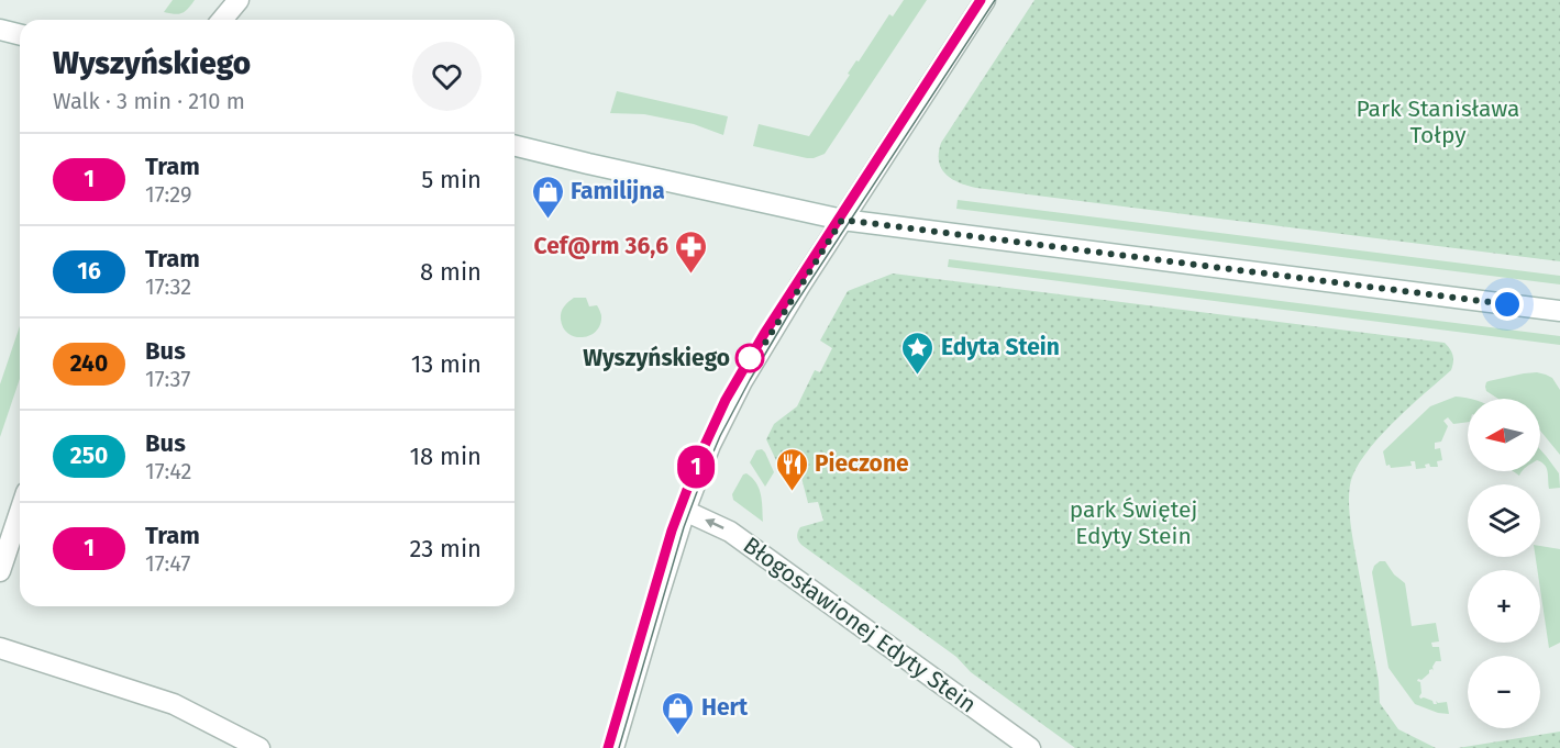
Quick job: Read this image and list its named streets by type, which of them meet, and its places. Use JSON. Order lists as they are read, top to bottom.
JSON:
{
  "streets": {
    "street": ["Błogosławionej Edyty Stein"]
  },
  "one_way": ["Błogosławionej Edyty Stein"],
  "parks": ["Park Stanisława Tołpy", "park Świętej Edyty Stein"],
  "places": {
    "shop": ["Familijna", "Hert"],
    "pharmacy": ["Cef@rm 36,6"],
    "other": ["Wyszyńskiego"],
    "place": ["Edyta Stein"],
    "restaurant": ["Pieczone"]
  },
  "lines": ["tram line 1"],
  "north": "left",
  "page": {
    "on_map": "1",
    "heading": ["Wyszyńskiego", "Walk · 3 min · 210 m"],
    "list": [
      {
        "mark": "1",
        "name": "Tram",
        "note": "17:29",
        "value": "5 min"
      },
      {
        "mark": "16",
        "name": "Tram",
        "note": "17:32",
        "value": "8 min"
      },
      {
        "mark": "240",
        "name": "Bus",
        "note": "17:37",
        "value": "13 min"
      },
      {
        "mark": "250",
        "name": "Bus",
        "note": "17:42",
        "value": "18 min"
      },
      {
        "mark": "1",
        "name": "Tram",
        "note": "17:47",
        "value": "23 min"
      }
    ],
    "map_buttons": ["+", "−"]
  }
}
